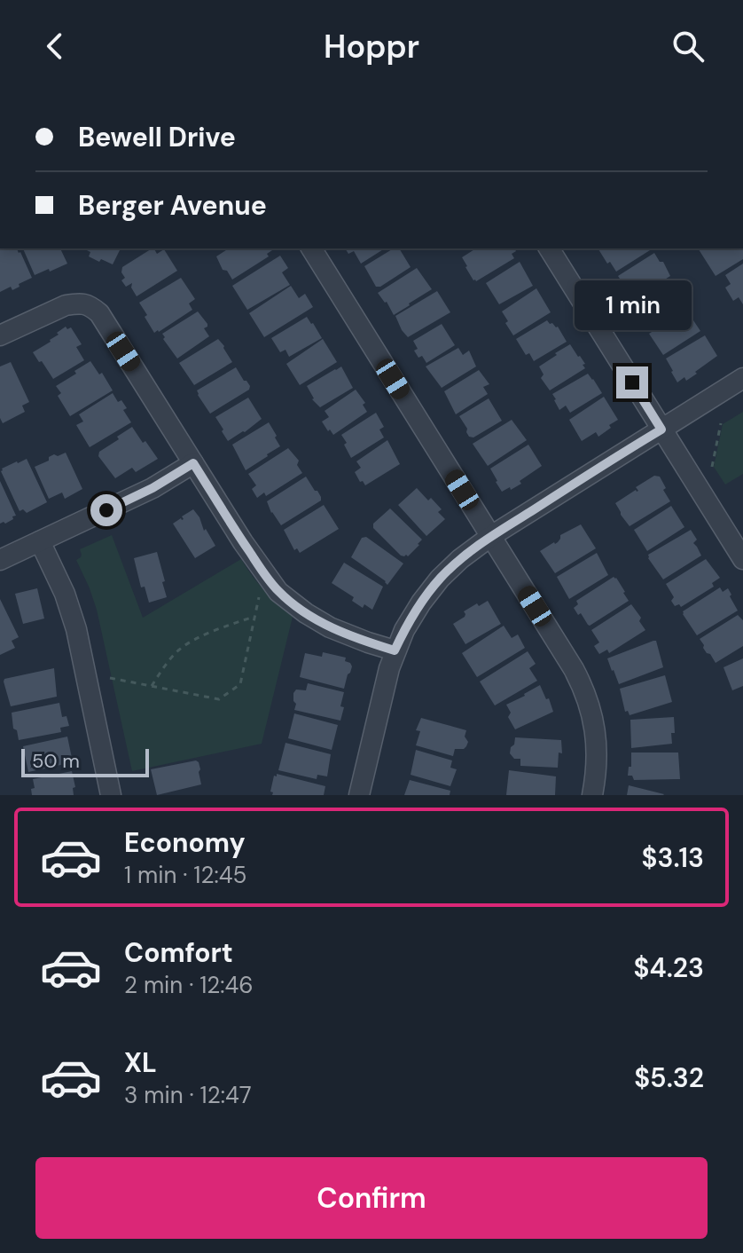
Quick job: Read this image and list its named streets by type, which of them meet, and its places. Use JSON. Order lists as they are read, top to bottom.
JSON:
{
  "scale_bar": "50 m",
  "page": {
    "header": "Hoppr",
    "banner": ["Bewell Drive", "Berger Avenue"],
    "bubble": "1 min",
    "scale": "50 m",
    "list": [
      {
        "name": "Economy",
        "note": "1 min · 12:45",
        "value": "$3.13"
      },
      {
        "name": "Comfort",
        "note": "2 min · 12:46",
        "value": "$4.23"
      },
      {
        "name": "XL",
        "note": "3 min · 12:47",
        "value": "$5.32"
      }
    ],
    "buttons": "Confirm"
  }
}
